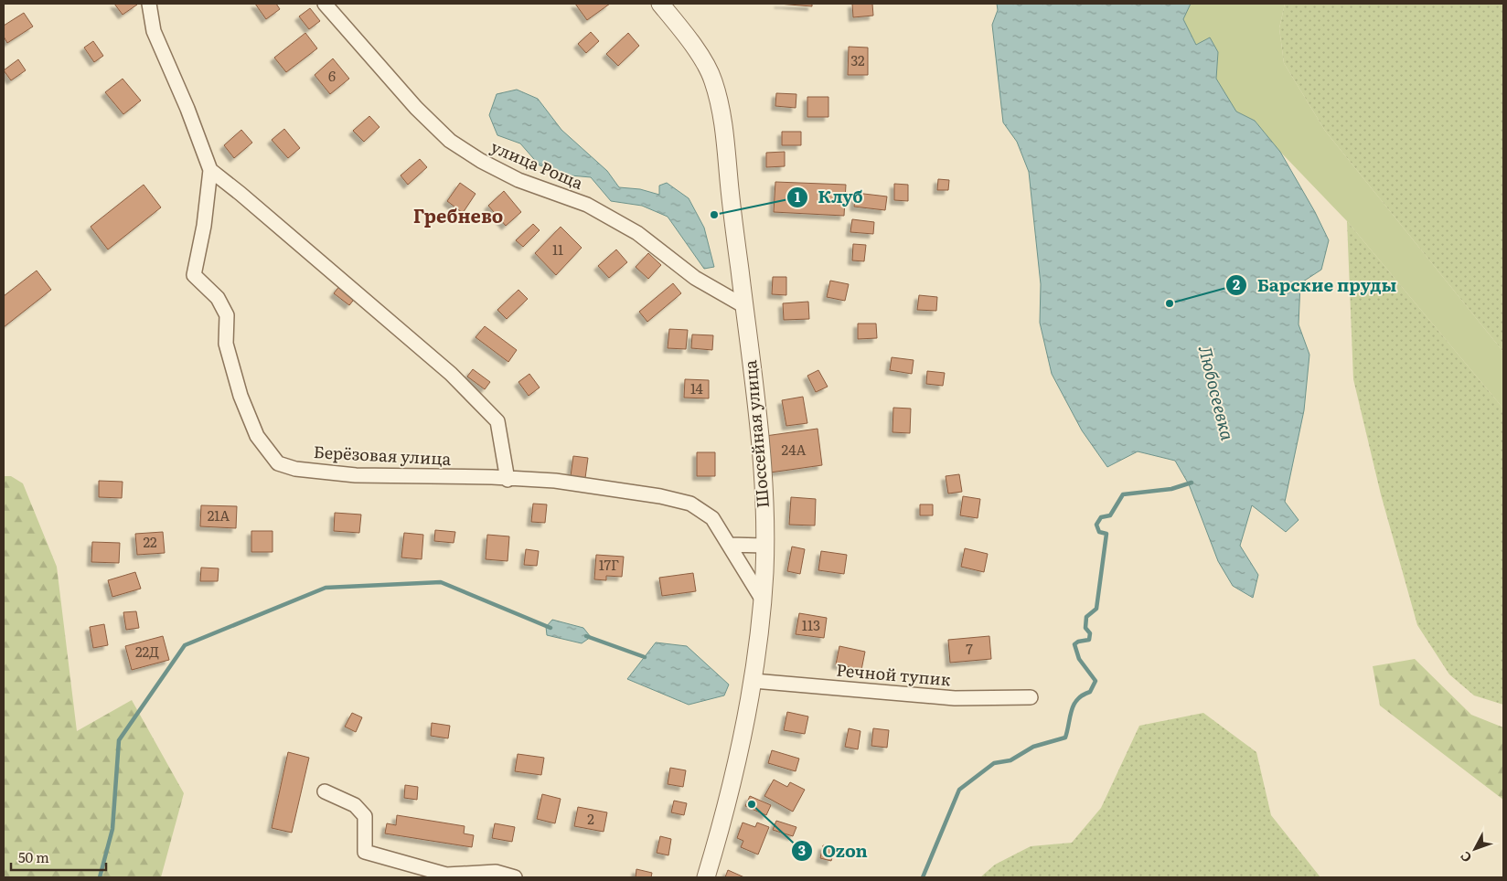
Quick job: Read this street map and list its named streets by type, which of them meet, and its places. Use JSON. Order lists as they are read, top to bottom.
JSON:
{
  "streets": {
    "street": [
      "улица Роща",
      "Шоссейная улица",
      "Берёзовая улица",
      "Речной тупик"
    ]
  },
  "crossings": [
    ["улица Роща", "Шоссейная улица"],
    ["Шоссейная улица", "Берёзовая улица"],
    ["Шоссейная улица", "Речной тупик"]
  ],
  "districts": ["Гребнево"],
  "water": ["Любосеевка"],
  "places": ["Клуб", "Барские пруды", "Ozon"],
  "house_numbers": [
    "32",
    "6",
    "11",
    "14",
    "24А",
    "21А",
    "22",
    "17Г",
    "113",
    "7",
    "22Д",
    "2"
  ],
  "scale_bar": "50 m",
  "north": "bottom left"
}
